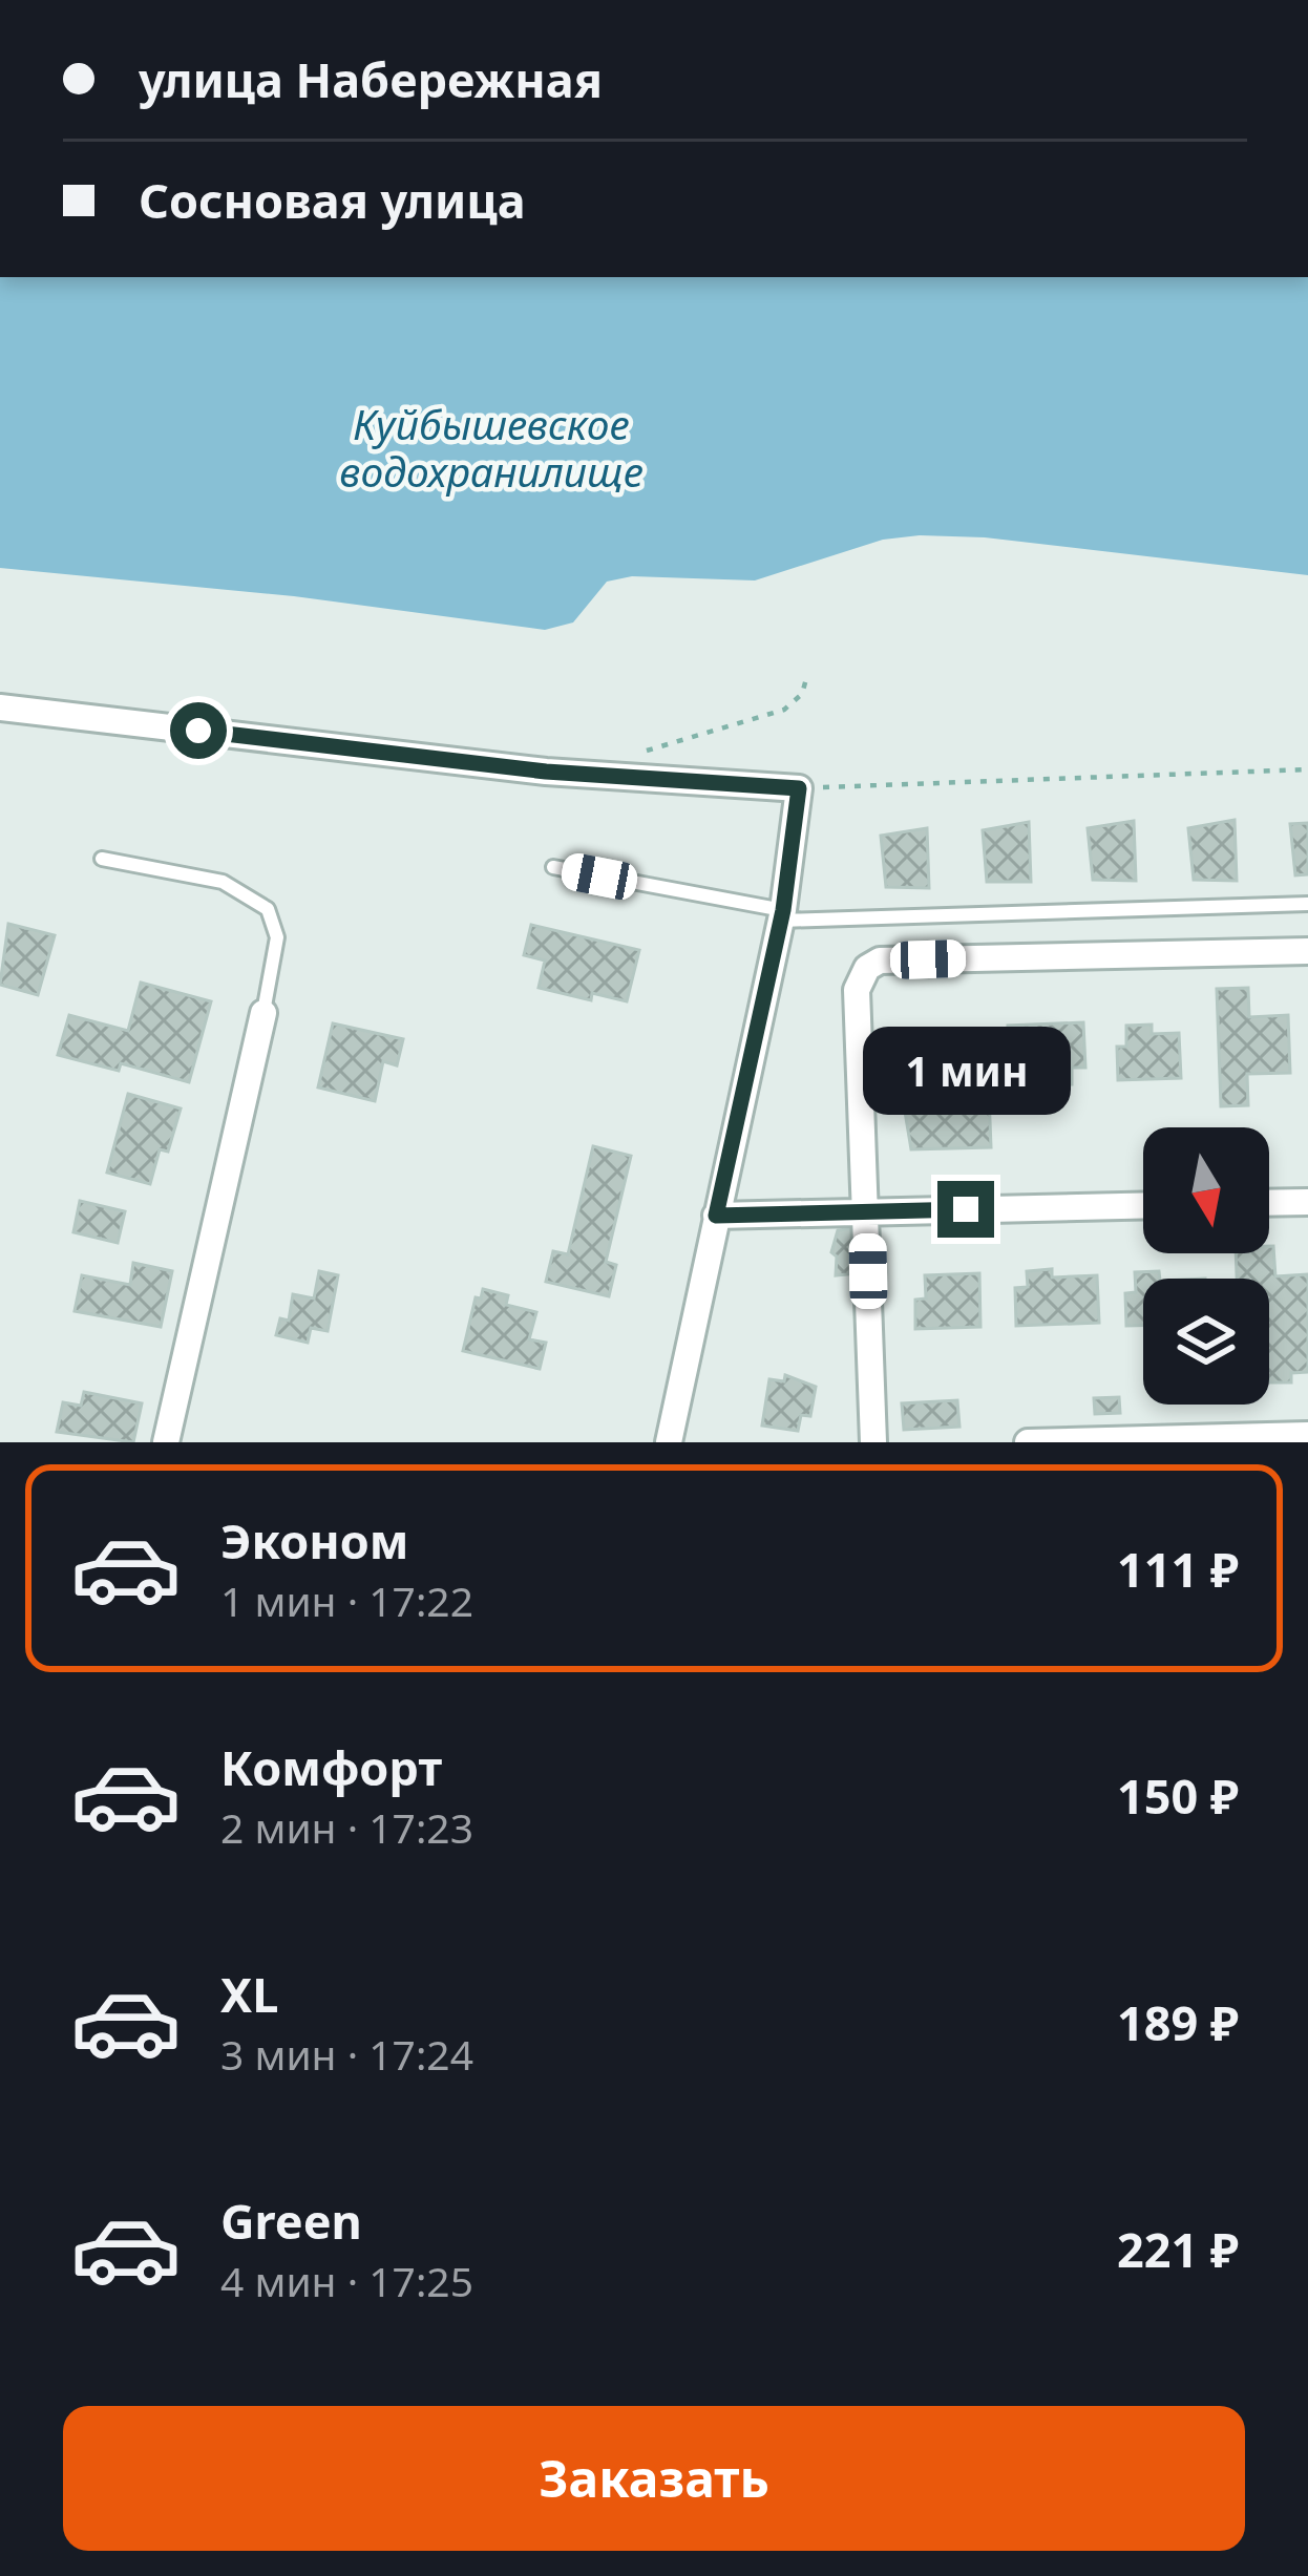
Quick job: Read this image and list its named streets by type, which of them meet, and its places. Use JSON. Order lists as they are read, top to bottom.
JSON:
{
  "water": ["Куйбышевское водохранилище"],
  "north": "bottom",
  "page": {
    "banner": ["улица Набережная", "Сосновая улица"],
    "bubble": "1 мин",
    "list": [
      {
        "name": "Эконом",
        "note": "1 мин · 17:22",
        "value": "111 ₽"
      },
      {
        "name": "Комфорт",
        "note": "2 мин · 17:23",
        "value": "150 ₽"
      },
      {
        "name": "XL",
        "note": "3 мин · 17:24",
        "value": "189 ₽"
      },
      {
        "name": "Green",
        "note": "4 мин · 17:25",
        "value": "221 ₽"
      }
    ],
    "buttons": "Заказать"
  }
}
